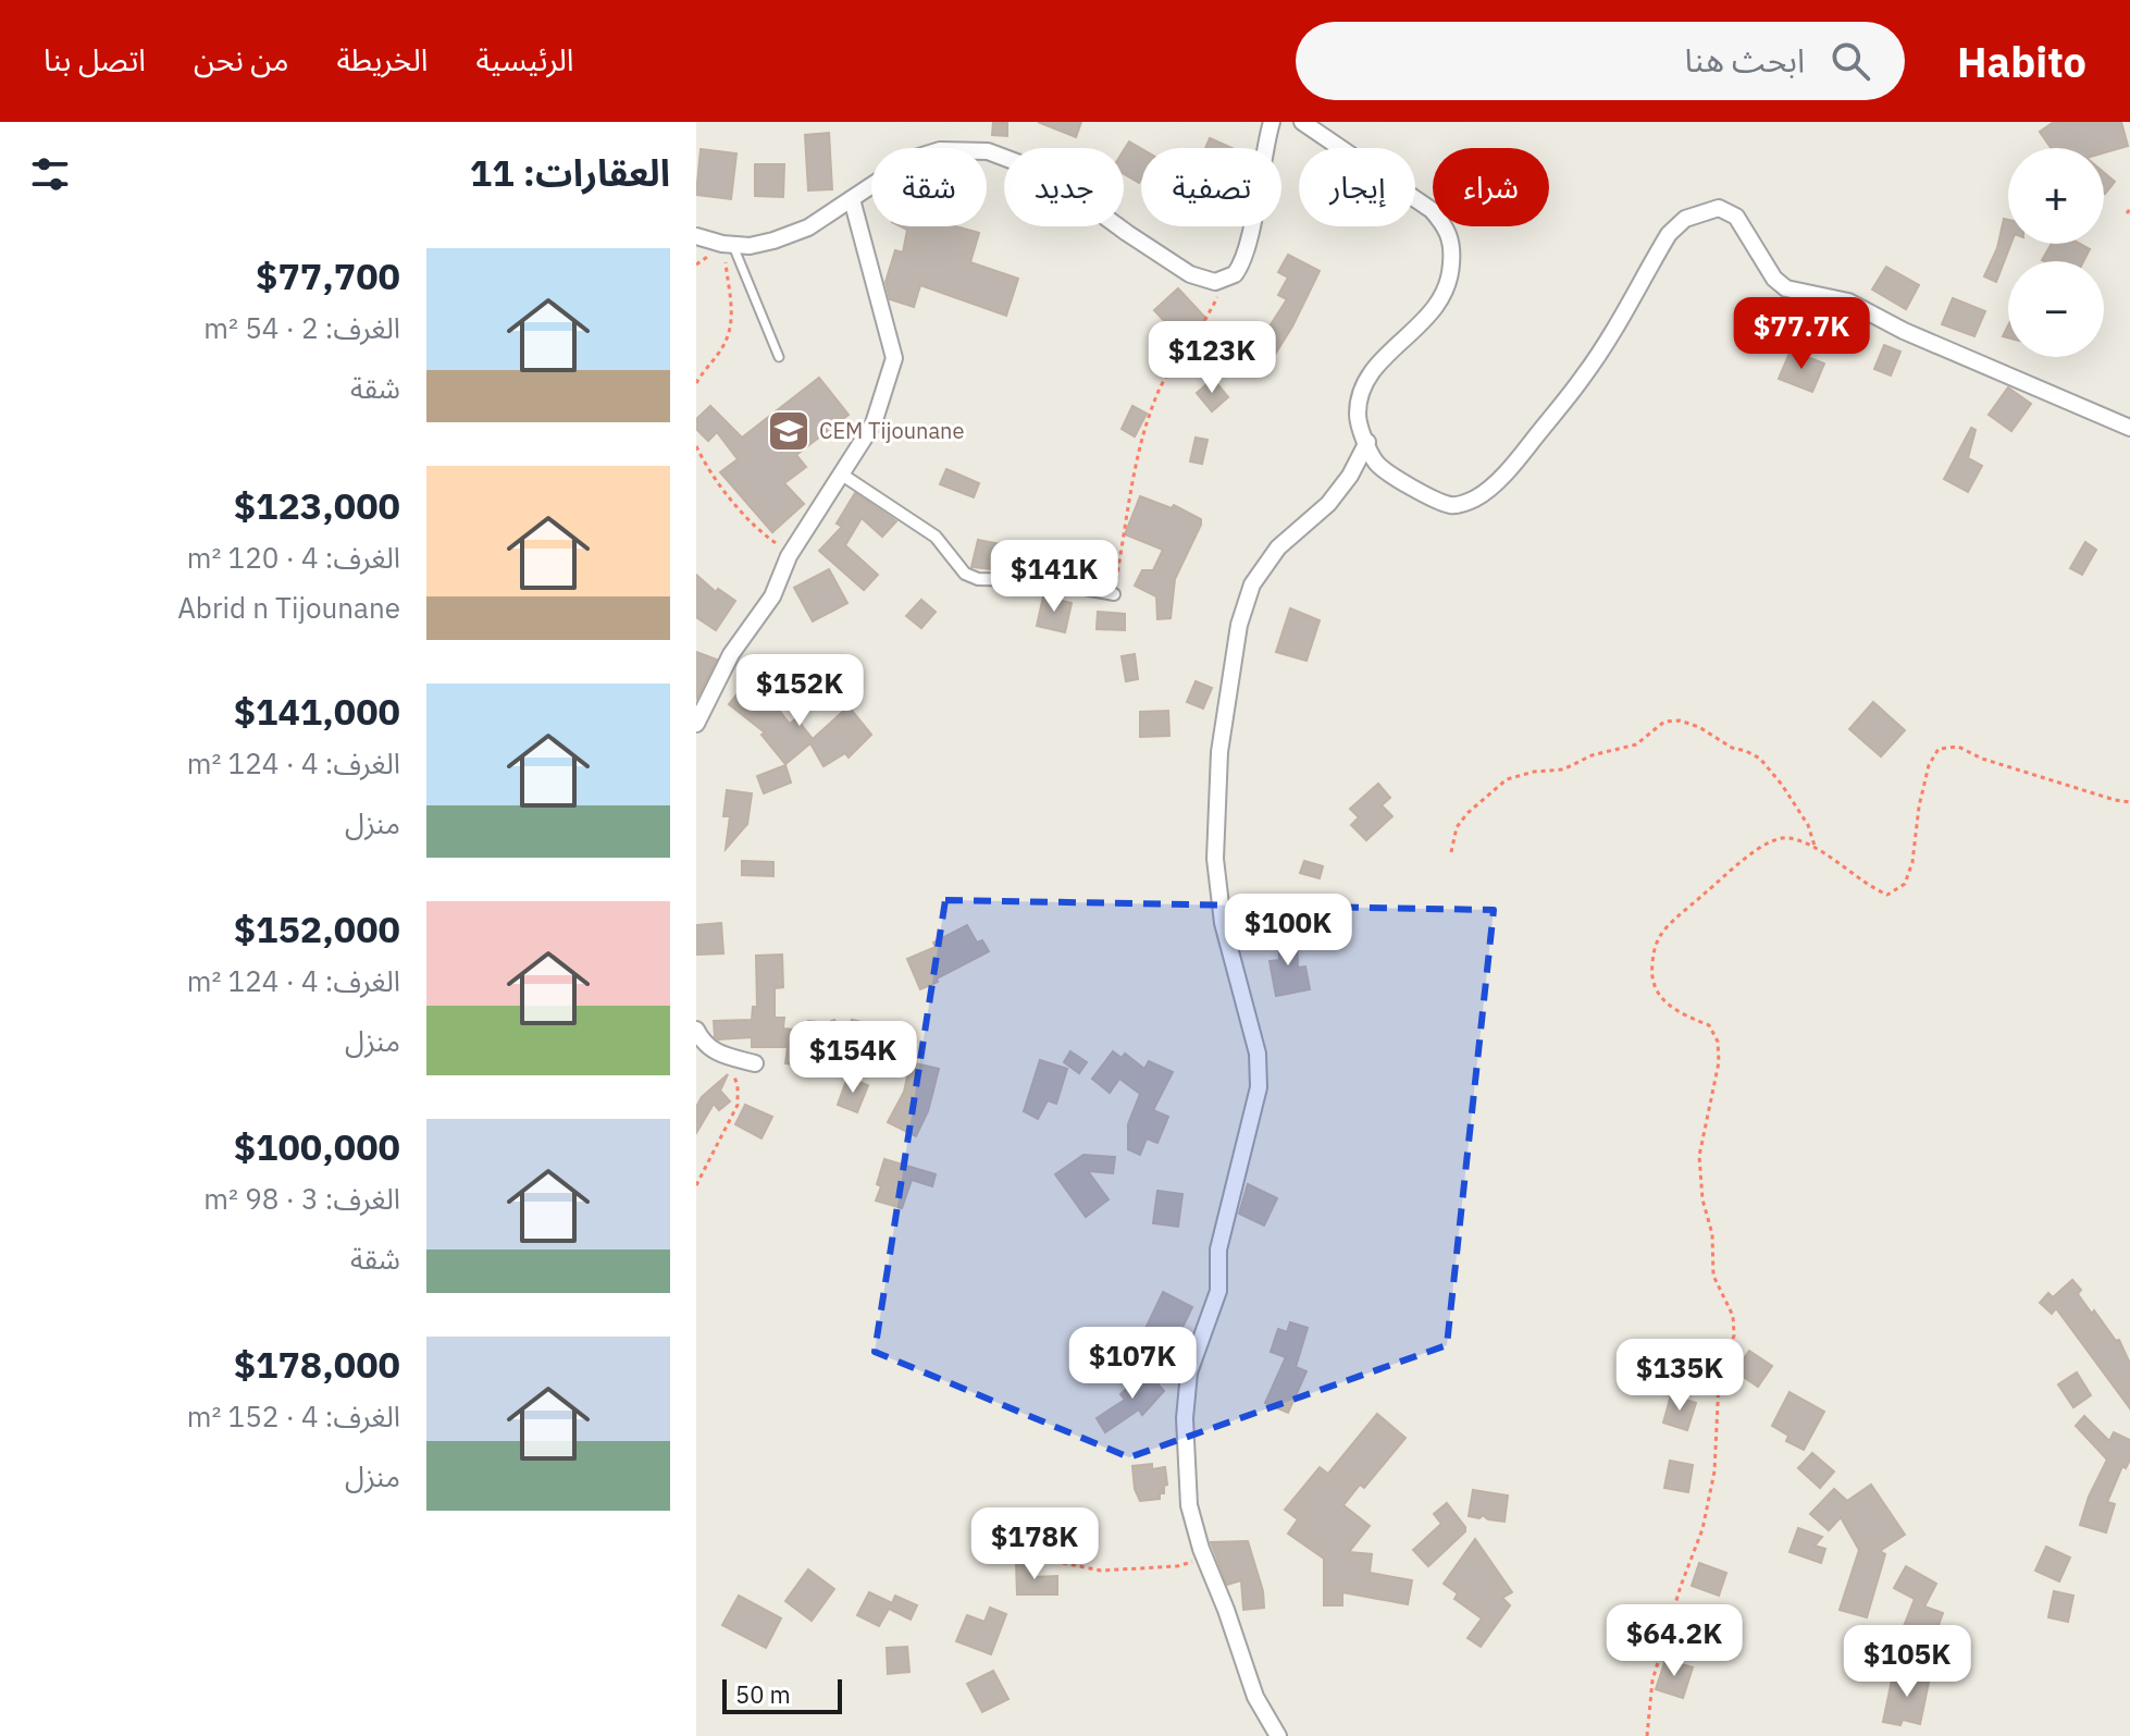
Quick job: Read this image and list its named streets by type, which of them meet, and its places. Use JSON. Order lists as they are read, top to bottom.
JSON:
{
  "places": {
    "school or university": ["CEM Tijounane"]
  },
  "scale_bar": "50 m",
  "page": {
    "header": "Habito",
    "search": "ابحث هنا",
    "nav": [
      "الرئيسية",
      "الخريطة",
      "من نحن",
      "اتصل بنا"
    ],
    "heading": "العقارات: 11",
    "map_buttons": ["+", "−"],
    "chip": [
      "شراء",
      "إيجار",
      "تصفية",
      "جديد",
      "شقة"
    ],
    "list": [
      {
        "name": "$77,700",
        "note": "الغرف: 2 · 54 m² · شقة"
      },
      {
        "name": "$123,000",
        "note": "الغرف: 4 · 120 m² · Abrid n Tijounane"
      },
      {
        "name": "$141,000",
        "note": "الغرف: 4 · 124 m² · منزل"
      },
      {
        "name": "$152,000",
        "note": "الغرف: 4 · 124 m² · منزل"
      },
      {
        "name": "$100,000",
        "note": "الغرف: 3 · 98 m² · شقة"
      },
      {
        "name": "$178,000",
        "note": "الغرف: 4 · 152 m² · منزل"
      }
    ],
    "price": [
      "$77.7K",
      "$123K",
      "$141K",
      "$152K",
      "$100K",
      "$154K",
      "$107K",
      "$135K",
      "$178K",
      "$64.2K",
      "$105K"
    ],
    "scale": "50 m"
  }
}
